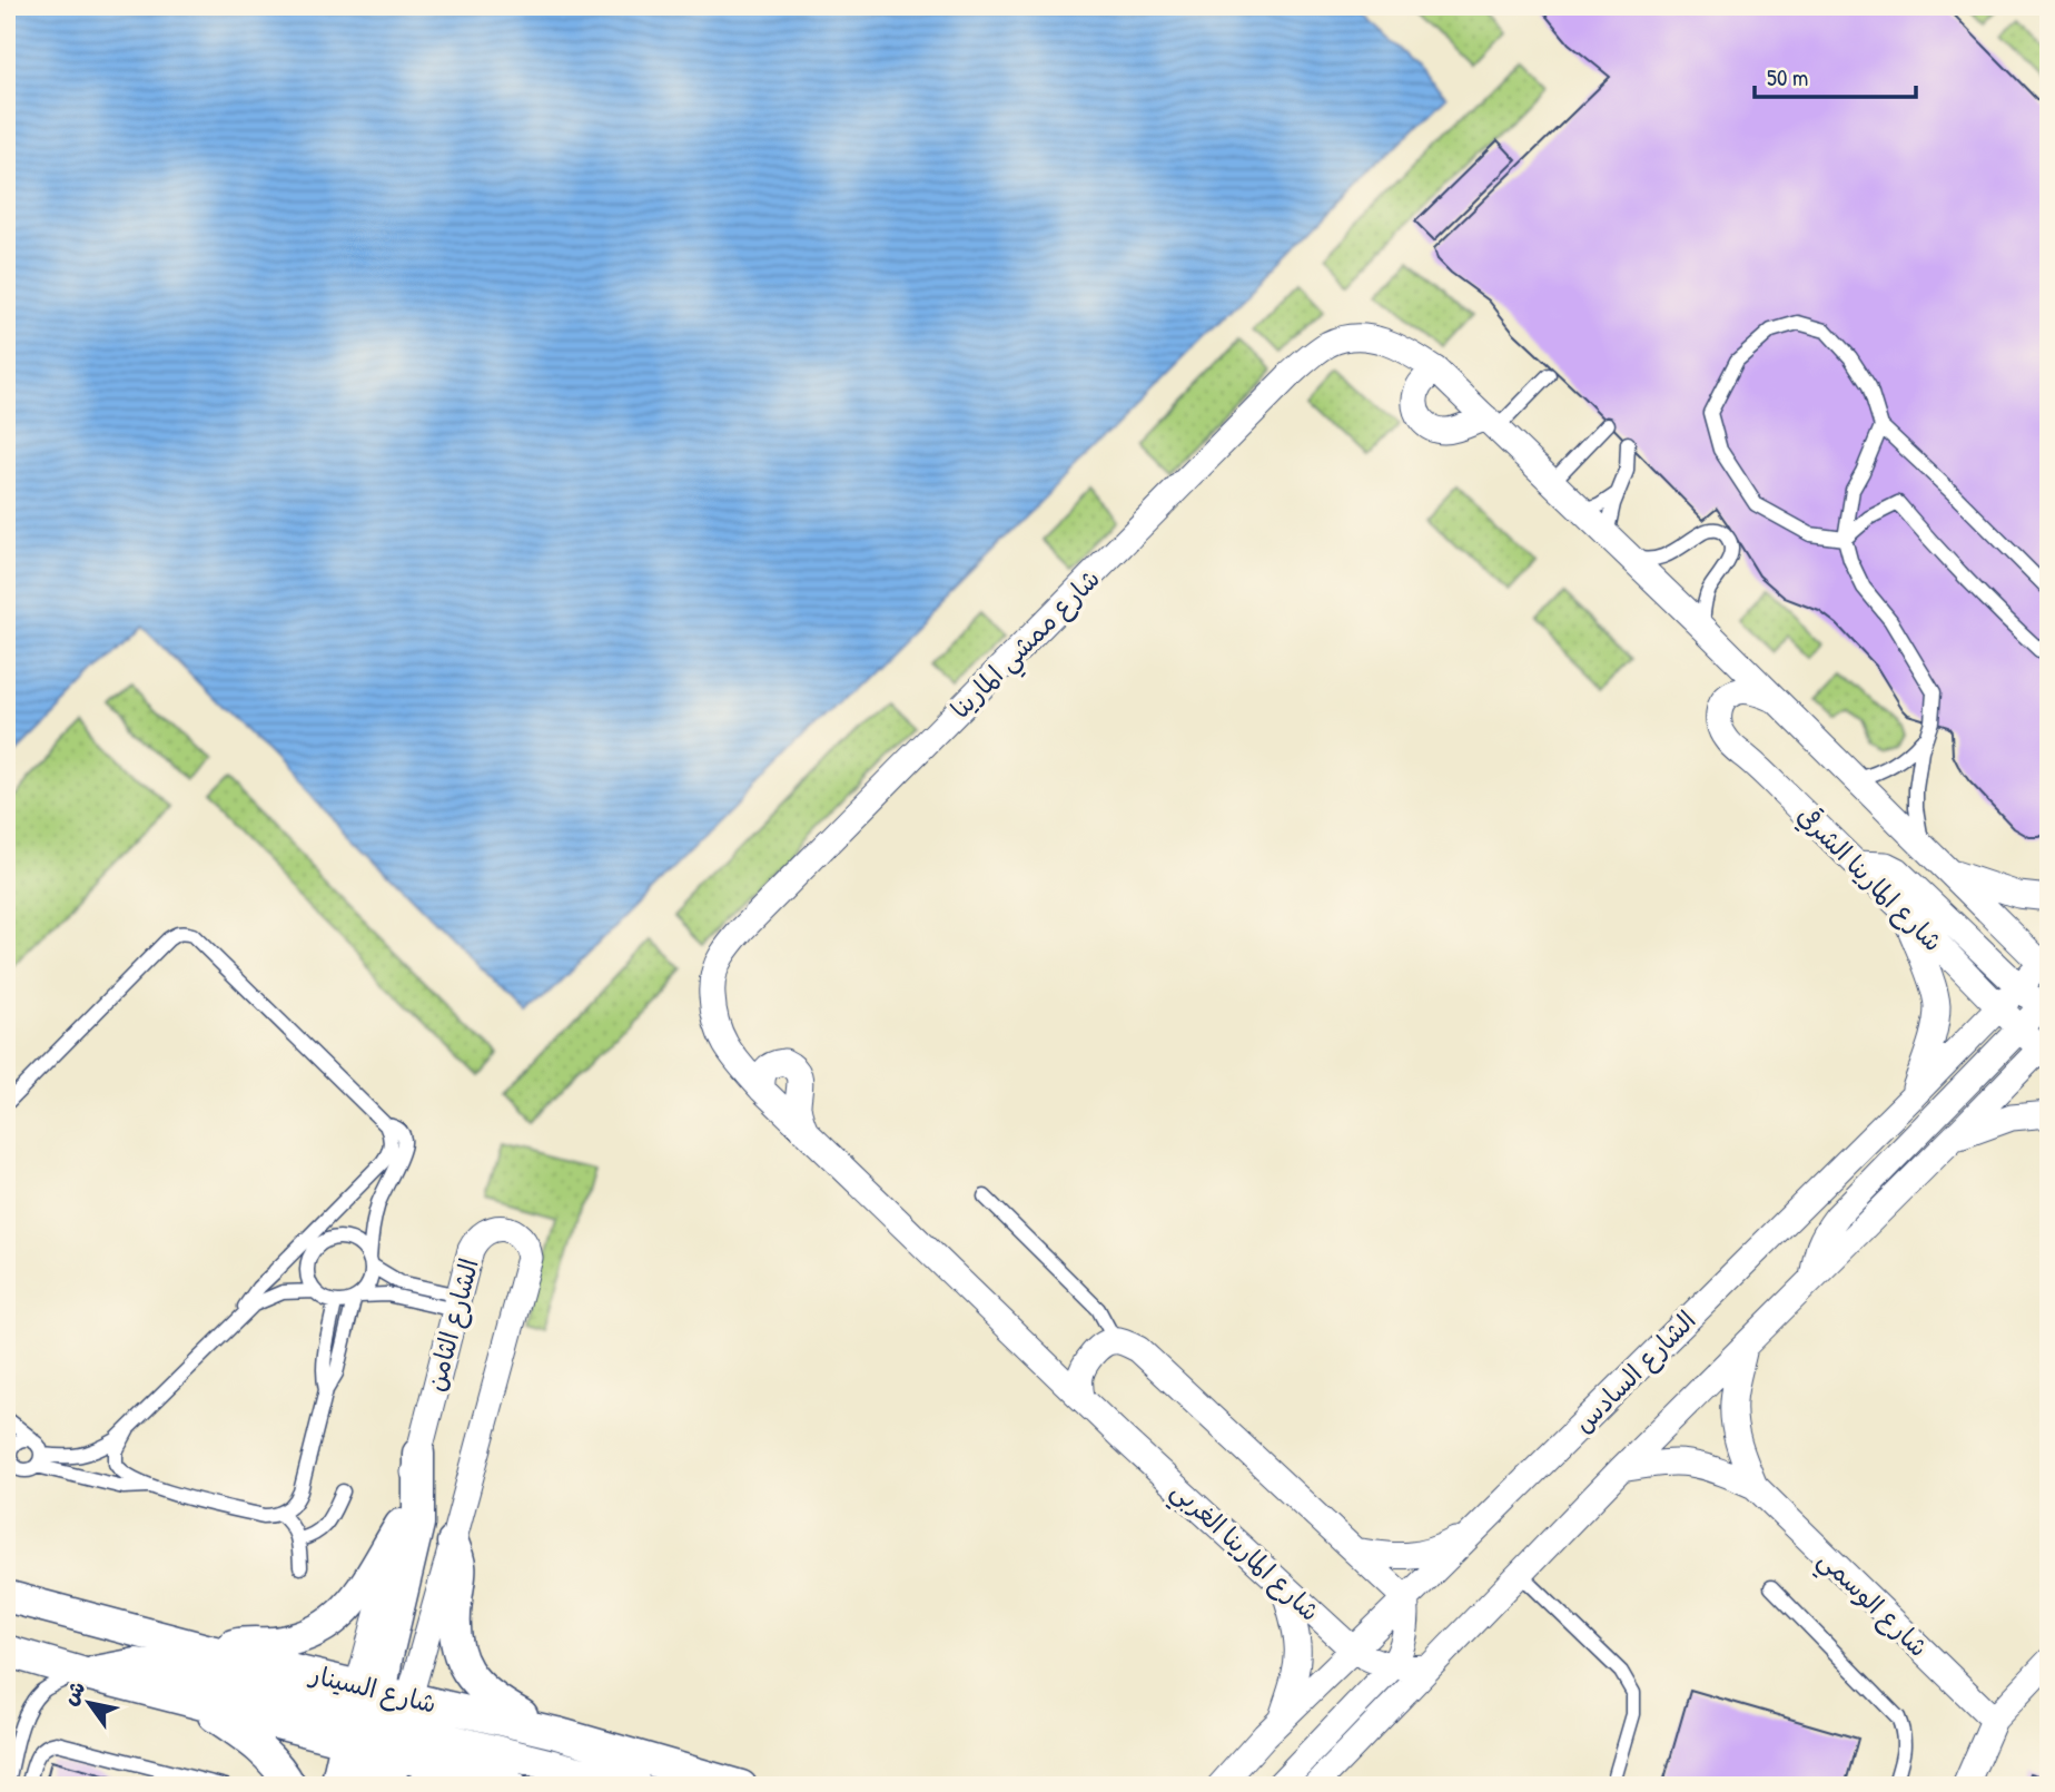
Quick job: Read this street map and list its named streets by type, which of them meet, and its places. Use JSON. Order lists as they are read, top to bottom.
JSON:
{
  "streets": {
    "street": [
      "شارع ممشي المارينا",
      "شارع المارينا الشرقي",
      "الشارع الثامن",
      "الشارع السادس",
      "شارع المارينا الغربي",
      "شارع الوسمي",
      "شارع السينار"
    ]
  },
  "crossings": [
    ["شارع ممشي المارينا", "شارع المارينا الغربي"],
    ["شارع المارينا الشرقي", "الشارع السادس"],
    ["الشارع الثامن", "شارع السينار"],
    ["الشارع السادس", "شارع المارينا الغربي"]
  ],
  "scale_bar": "50 m",
  "north": "top left"
}
